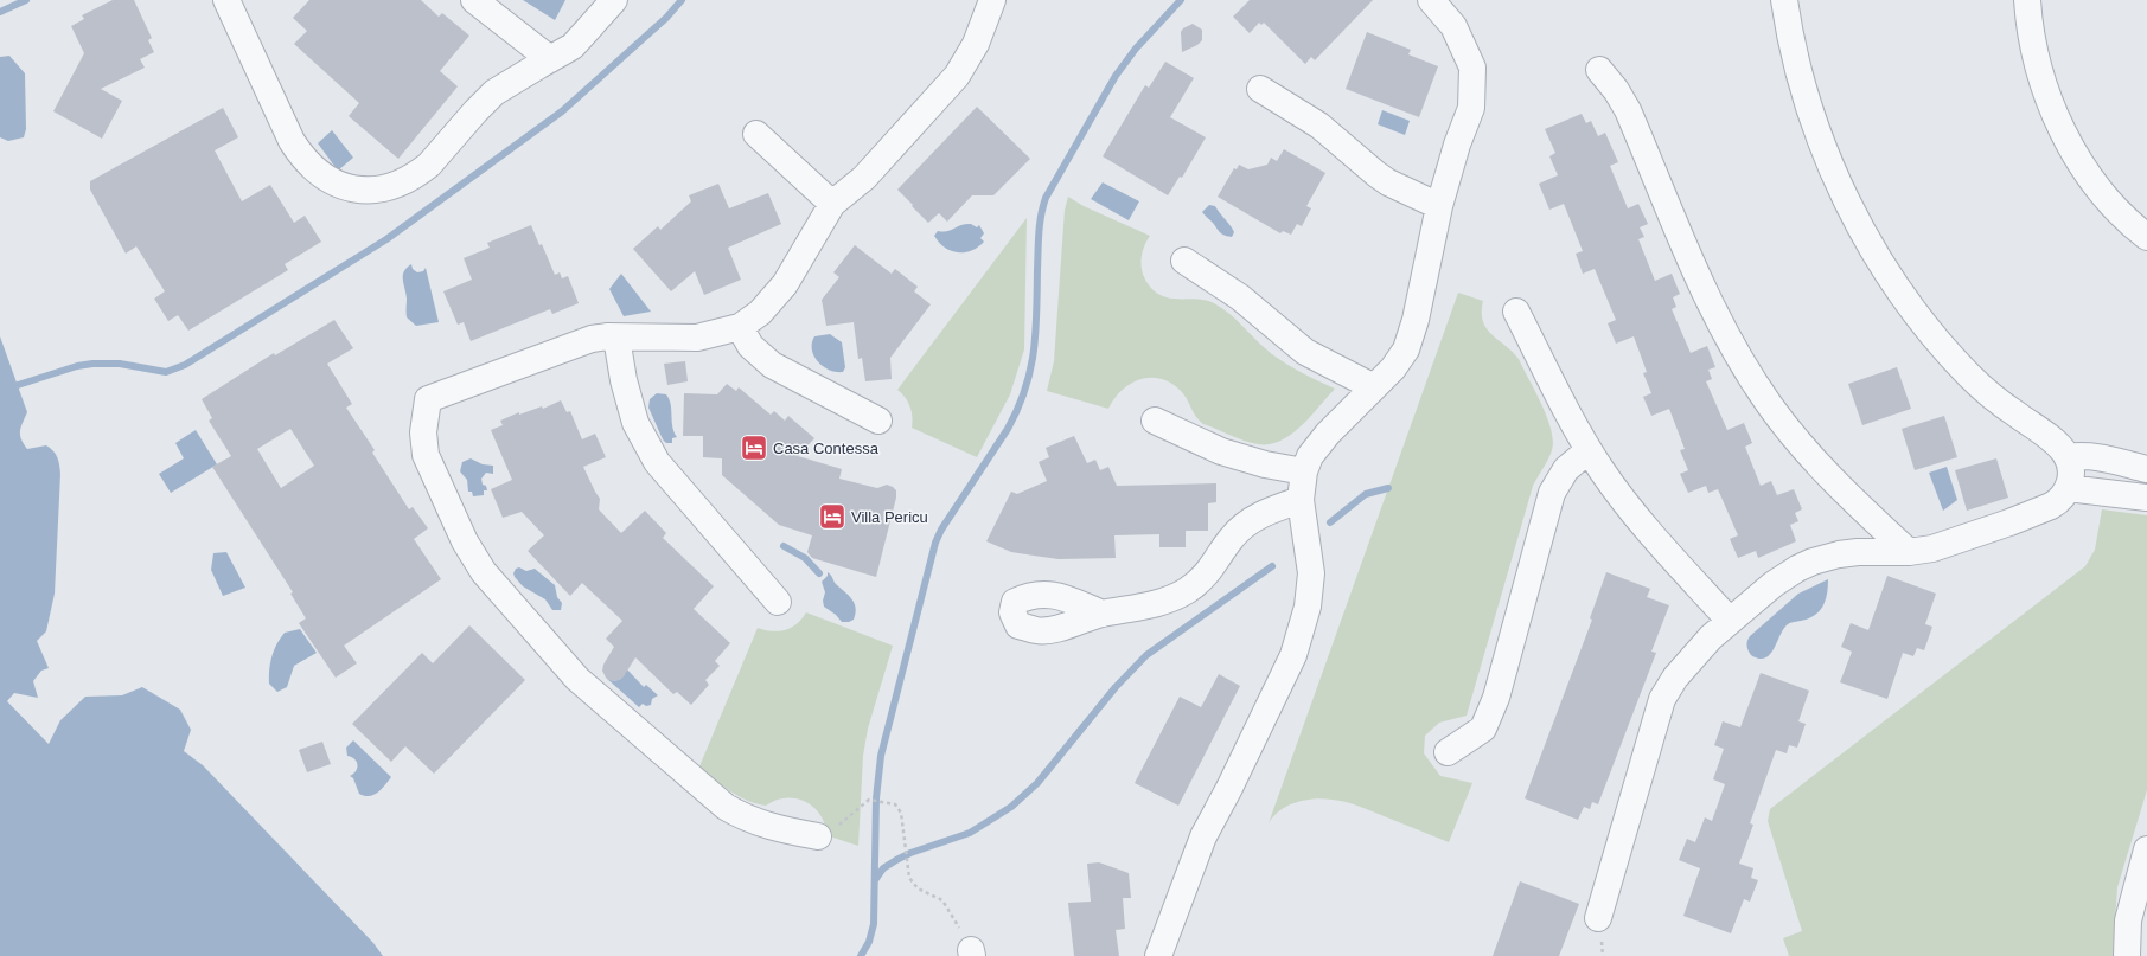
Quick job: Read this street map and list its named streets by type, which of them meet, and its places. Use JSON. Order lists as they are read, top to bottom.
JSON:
{
  "places": {
    "hotel": ["Casa Contessa", "Villa Pericu"]
  }
}
